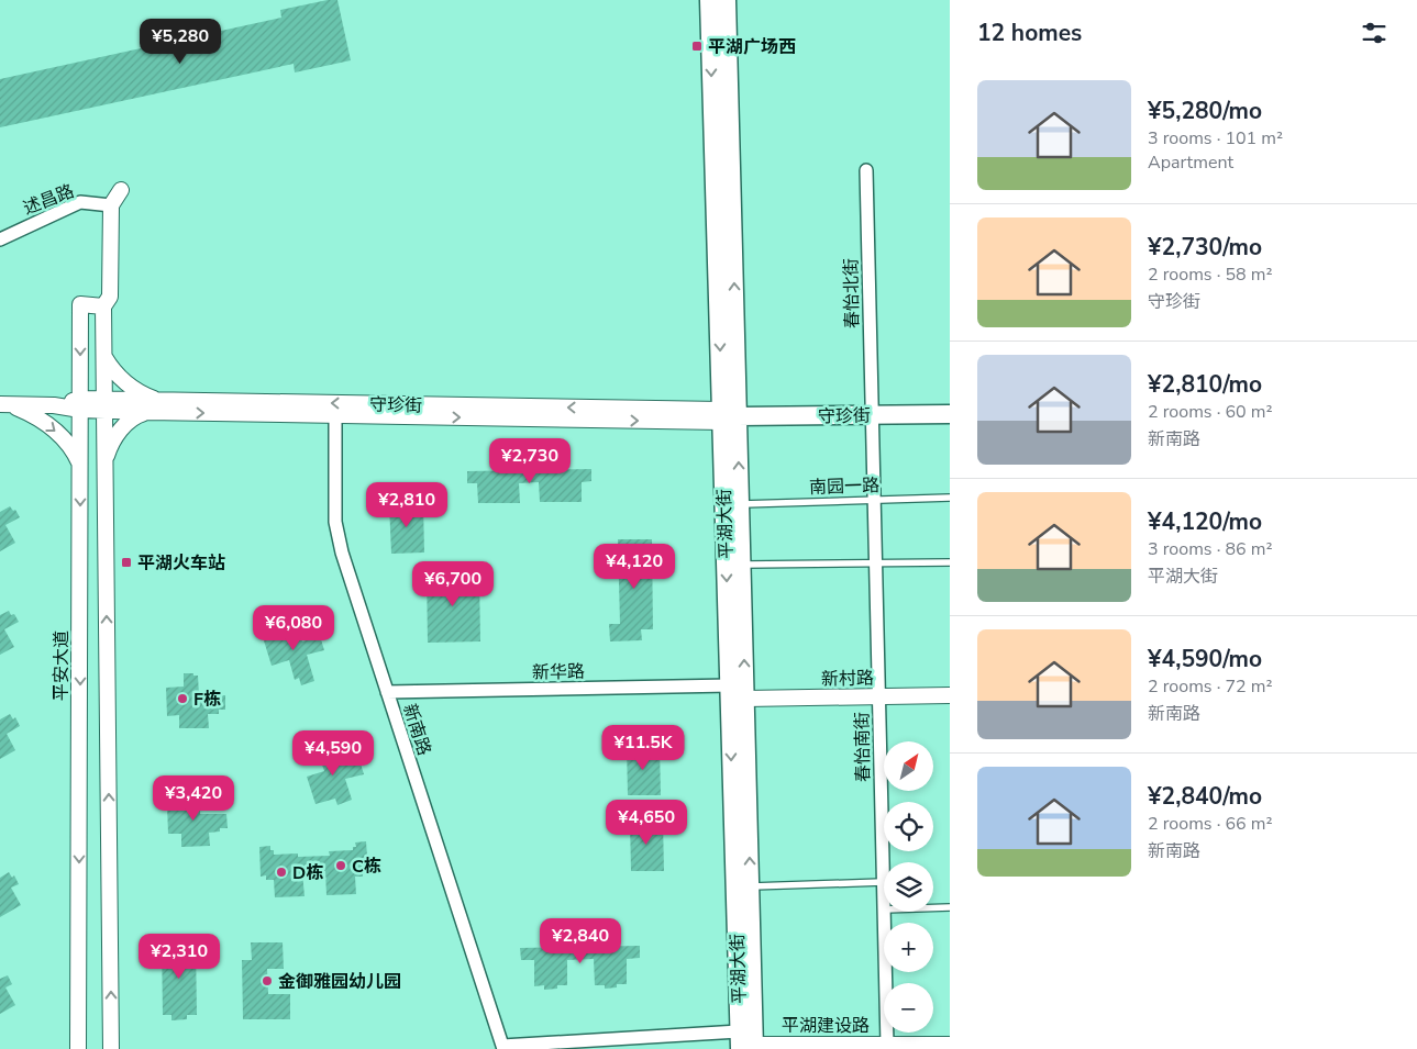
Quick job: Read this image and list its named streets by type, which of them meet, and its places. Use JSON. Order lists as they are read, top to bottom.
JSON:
{
  "streets": {
    "main road": ["守珍街", "平湖大街"],
    "street": [
      "述昌路",
      "春怡北街",
      "平安大道",
      "新华路",
      "新村路",
      "新南路",
      "春怡南街",
      "平湖建设路"
    ],
    "lane": ["南园一路"]
  },
  "crossings": [
    ["春怡北街", "守珍街"],
    ["春怡北街", "春怡南街"],
    ["守珍街", "平湖大街"],
    ["守珍街", "平安大道"],
    ["守珍街", "新南路"],
    ["守珍街", "春怡南街"],
    ["南园一路", "平湖大街"],
    ["南园一路", "春怡南街"],
    ["平湖大街", "新华路"],
    ["平湖大街", "新村路"],
    ["平湖大街", "平湖建设路"],
    ["新华路", "新南路"],
    ["新村路", "春怡南街"],
    ["春怡南街", "平湖建设路"]
  ],
  "places": {
    "transit": ["平湖广场西", "平湖火车站"],
    "other": [
      "F栋",
      "C栋",
      "D栋",
      "金御雅园幼儿园"
    ]
  },
  "north": "top right",
  "page": {
    "heading": "12 homes",
    "price": [
      "¥5,280",
      "¥2,730",
      "¥2,810",
      "¥4,120",
      "¥6,700",
      "¥6,080",
      "¥11.5K",
      "¥4,590",
      "¥3,420",
      "¥4,650",
      "¥2,840",
      "¥2,310"
    ],
    "list": [
      {
        "name": "¥5,280/mo",
        "note": "3 rooms · 101 m² · Apartment"
      },
      {
        "name": "¥2,730/mo",
        "note": "2 rooms · 58 m² · 守珍街"
      },
      {
        "name": "¥2,810/mo",
        "note": "2 rooms · 60 m² · 新南路"
      },
      {
        "name": "¥4,120/mo",
        "note": "3 rooms · 86 m² · 平湖大街"
      },
      {
        "name": "¥4,590/mo",
        "note": "2 rooms · 72 m² · 新南路"
      },
      {
        "name": "¥2,840/mo",
        "note": "2 rooms · 66 m² · 新南路"
      }
    ],
    "map_buttons": ["+", "−"]
  }
}
